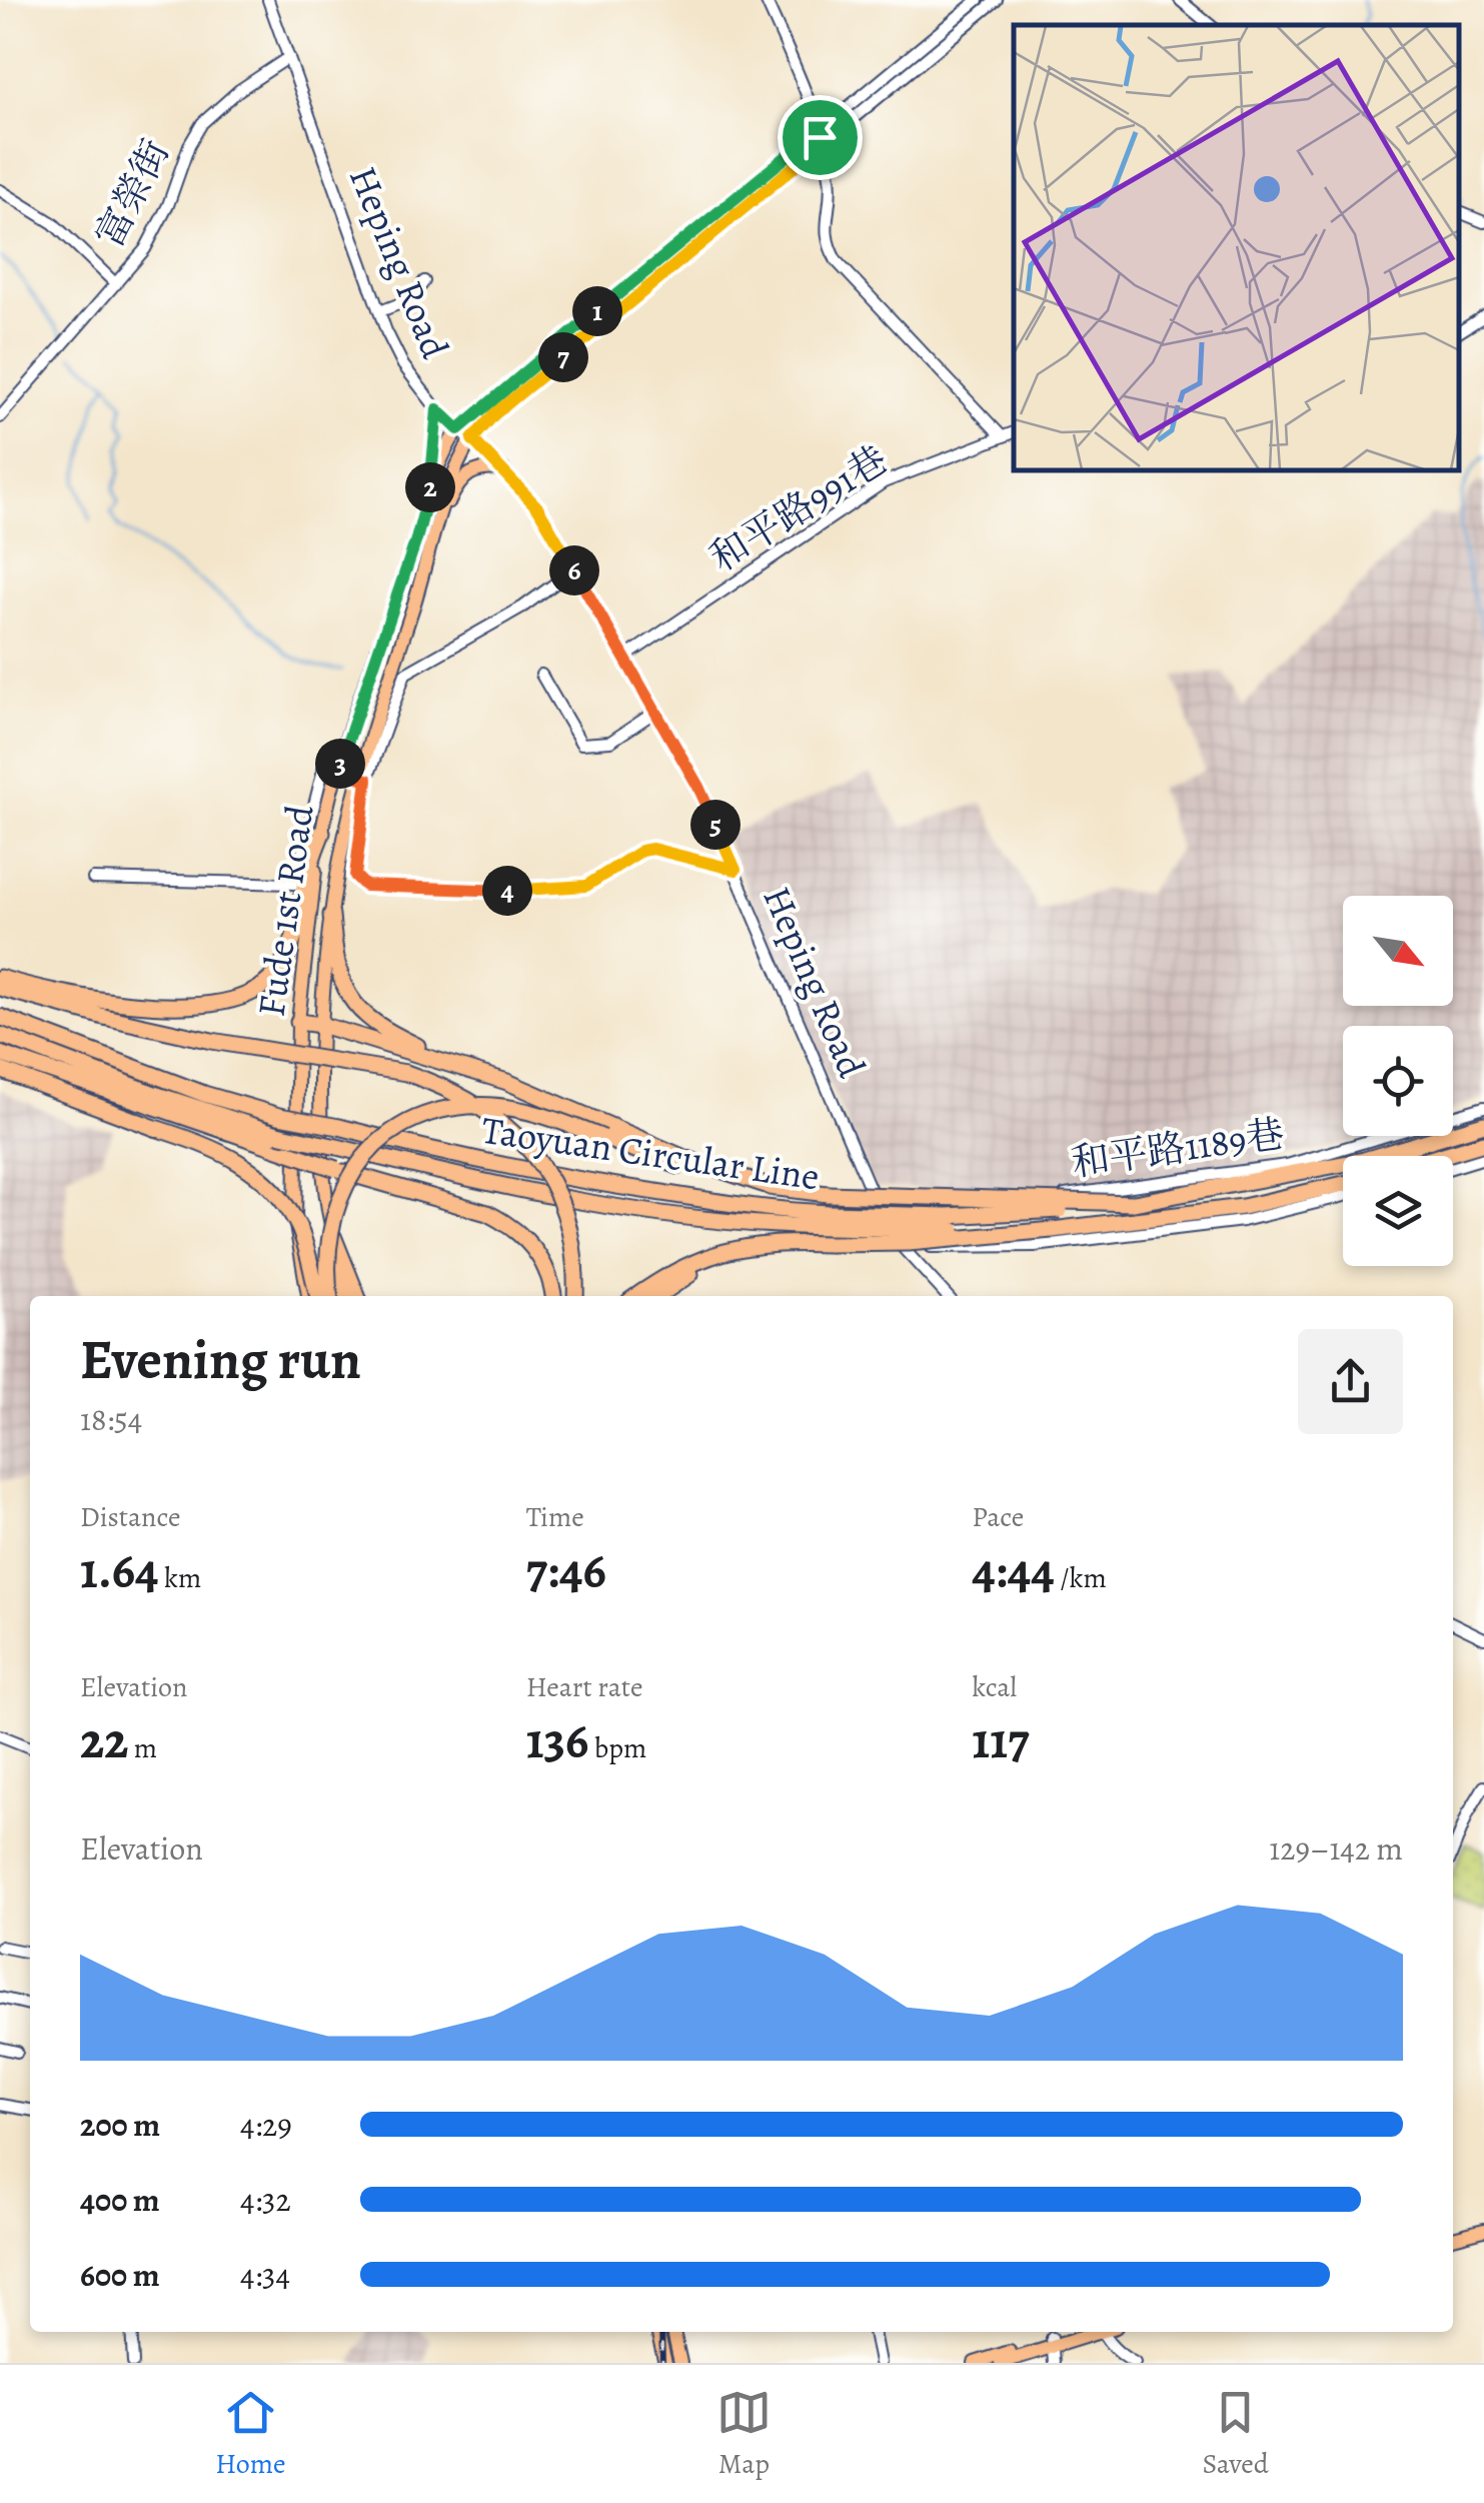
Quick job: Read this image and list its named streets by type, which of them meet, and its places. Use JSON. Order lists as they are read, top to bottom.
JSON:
{
  "streets": {
    "highway": ["Taoyuan Circular Line"],
    "main road": ["Fude 1st Road"],
    "street": [
      "富榮街",
      "Heping Road",
      "和平路991巷",
      "和平路1189巷"
    ]
  },
  "crossings": [
    ["富榮街", "Heping Road"],
    ["Heping Road", "和平路991巷"],
    ["Heping Road", "Fude 1st Road"],
    ["Heping Road", "和平路1189巷"]
  ],
  "north": "bottom right",
  "page": {
    "pins": [
      "1",
      "7",
      "2",
      "6",
      "3",
      "5",
      "4"
    ],
    "heading": ["Evening run", "18:54"],
    "stats": [
      ["Distance", "1.64 km"],
      ["Time", "7:46"],
      ["Pace", "4:44 /km"],
      ["Elevation", "22 m"],
      ["Heart rate", "136 bpm"],
      ["kcal", "117"]
    ],
    "chart": ["Elevation", "129–142 m"],
    "list": [
      {
        "name": "200 m",
        "note": "4:29"
      },
      {
        "name": "400 m",
        "note": "4:32"
      },
      {
        "name": "600 m",
        "note": "4:34"
      }
    ],
    "tabs": ["Home", "Map", "Saved"]
  }
}
